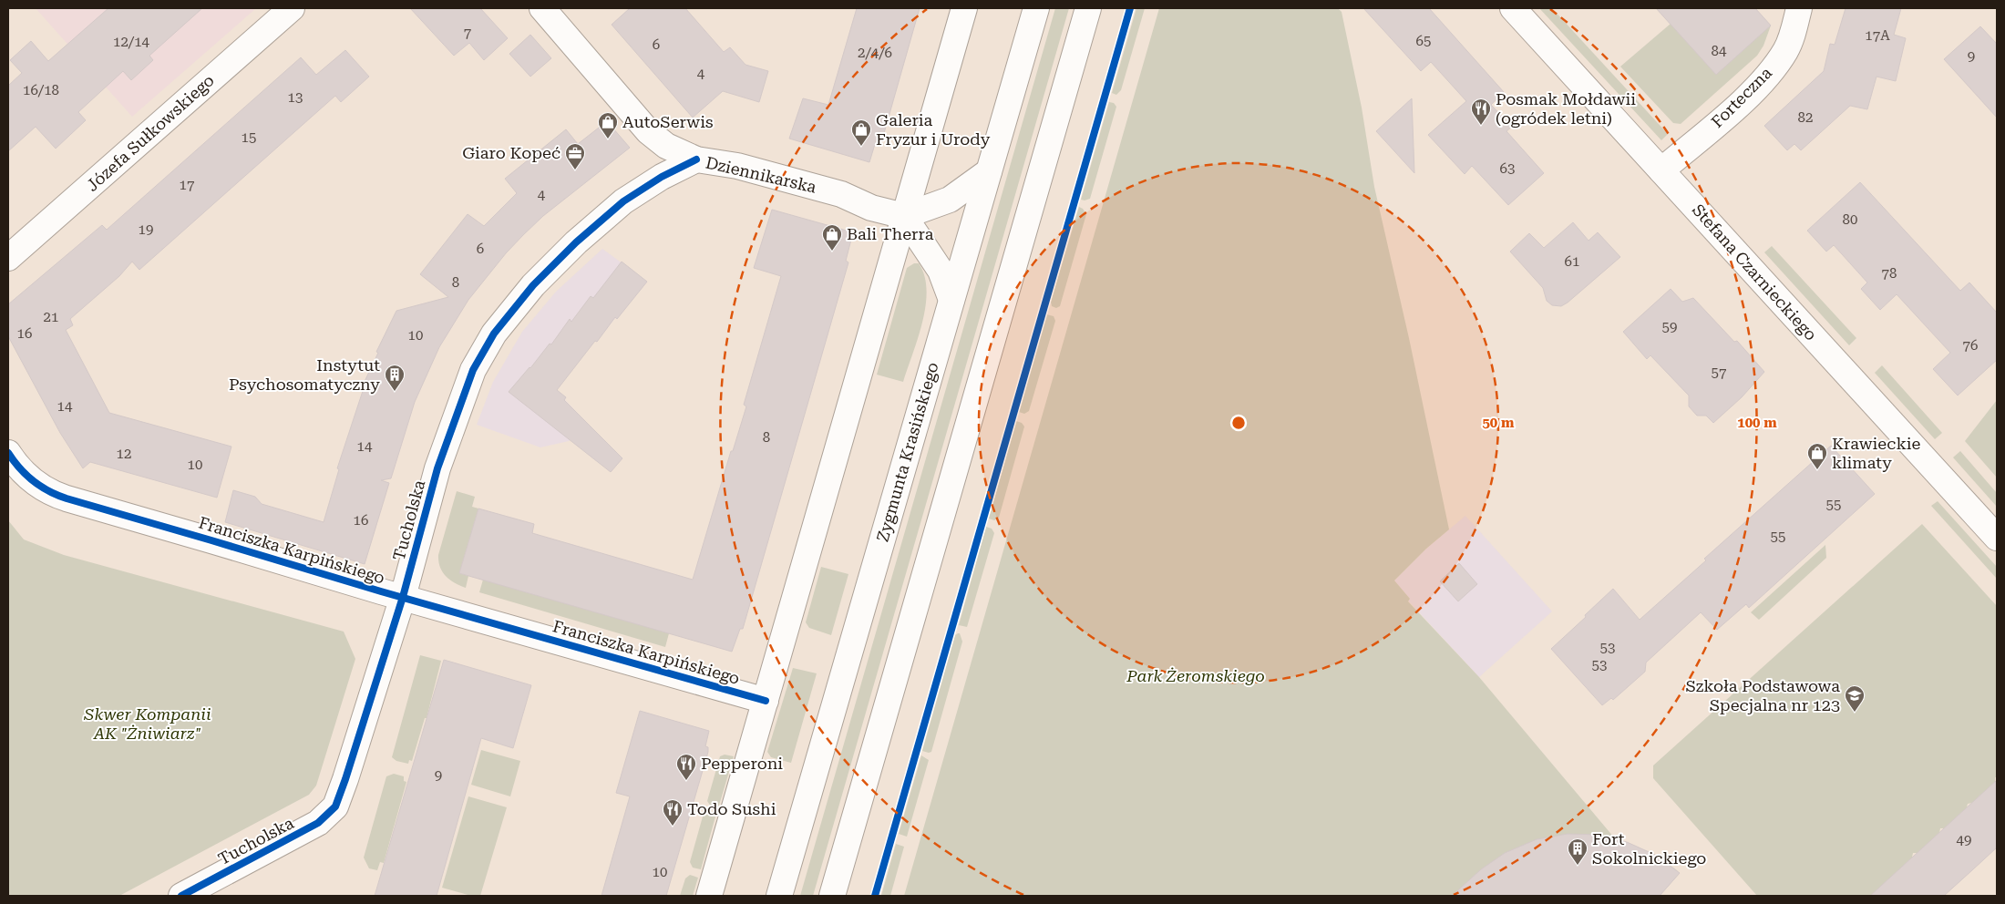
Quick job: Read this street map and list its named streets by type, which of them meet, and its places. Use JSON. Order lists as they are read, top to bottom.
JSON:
{
  "streets": {
    "street": [
      "Forteczna",
      "Józefa Sułkowskiego",
      "Dziennikarska",
      "Stefana Czarnieckiego",
      "Zygmunta Krasińskiego",
      "Tucholska",
      "Franciszka Karpińskiego"
    ]
  },
  "crossings": [
    ["Forteczna", "Stefana Czarnieckiego"],
    ["Dziennikarska", "Tucholska"],
    ["Tucholska", "Franciszka Karpińskiego"]
  ],
  "parks": ["Park Żeromskiego", "Skwer Kompanii AK \"Żniwiarz\""],
  "places": {
    "restaurant": ["Posmak Mołdawii (ogródek letni)", "Pepperoni", "Todo Sushi"],
    "shop": [
      "AutoSerwis",
      "Galeria Fryzur i Urody",
      "Bali Therra",
      "Krawieckie klimaty"
    ],
    "office": ["Giaro Kopeć"],
    "building": ["Instytut Psychosomatyczny", "Fort Sokolnickiego"],
    "school or university": ["Szkoła Podstawowa Specjalna nr 123"]
  },
  "house_numbers": [
    "7",
    "17A",
    "65",
    "12/14",
    "6",
    "84",
    "2/4/6",
    "9",
    "4",
    "16/18",
    "13",
    "82",
    "15",
    "63",
    "17",
    "4",
    "80",
    "19",
    "6",
    "61",
    "78",
    "8",
    "21",
    "59",
    "16",
    "10",
    "76",
    "57",
    "14",
    "8",
    "14",
    "12",
    "10",
    "55",
    "16",
    "55",
    "53",
    "53",
    "9",
    "49",
    "10"
  ],
  "rings": ["50 m", "100 m"]
}
